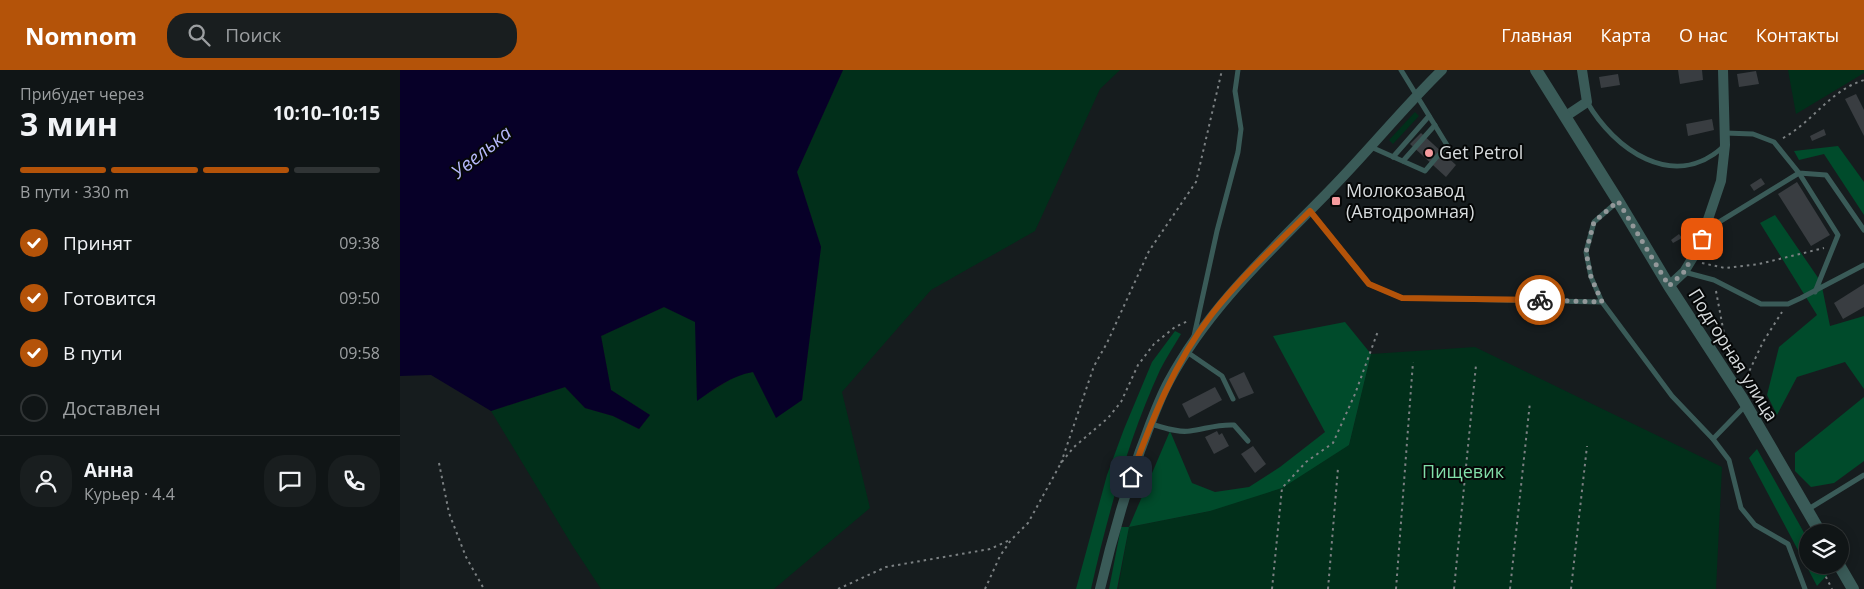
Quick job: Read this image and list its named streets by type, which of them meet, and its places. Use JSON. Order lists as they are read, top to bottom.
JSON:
{
  "streets": {
    "street": ["Подгорная улица"]
  },
  "water": ["Увелька"],
  "parks": ["Пищевик"],
  "places": {
    "other": ["Get Petrol"],
    "transit": ["Молокозавод (Автодромная)"]
  },
  "page": {
    "header": "Nomnom",
    "search": "Поиск",
    "nav": [
      "Главная",
      "Карта",
      "О нас",
      "Контакты"
    ],
    "heading": ["3 мин", "Прибудет через", "10:10–10:15"],
    "panel": ["Анна", "Курьер · 4.4"],
    "bar": "В пути · 330 m",
    "list": [
      ["Принят", "09:38"],
      ["Готовится", "09:50"],
      ["В пути", "09:58"],
      "Доставлен"
    ]
  }
}
